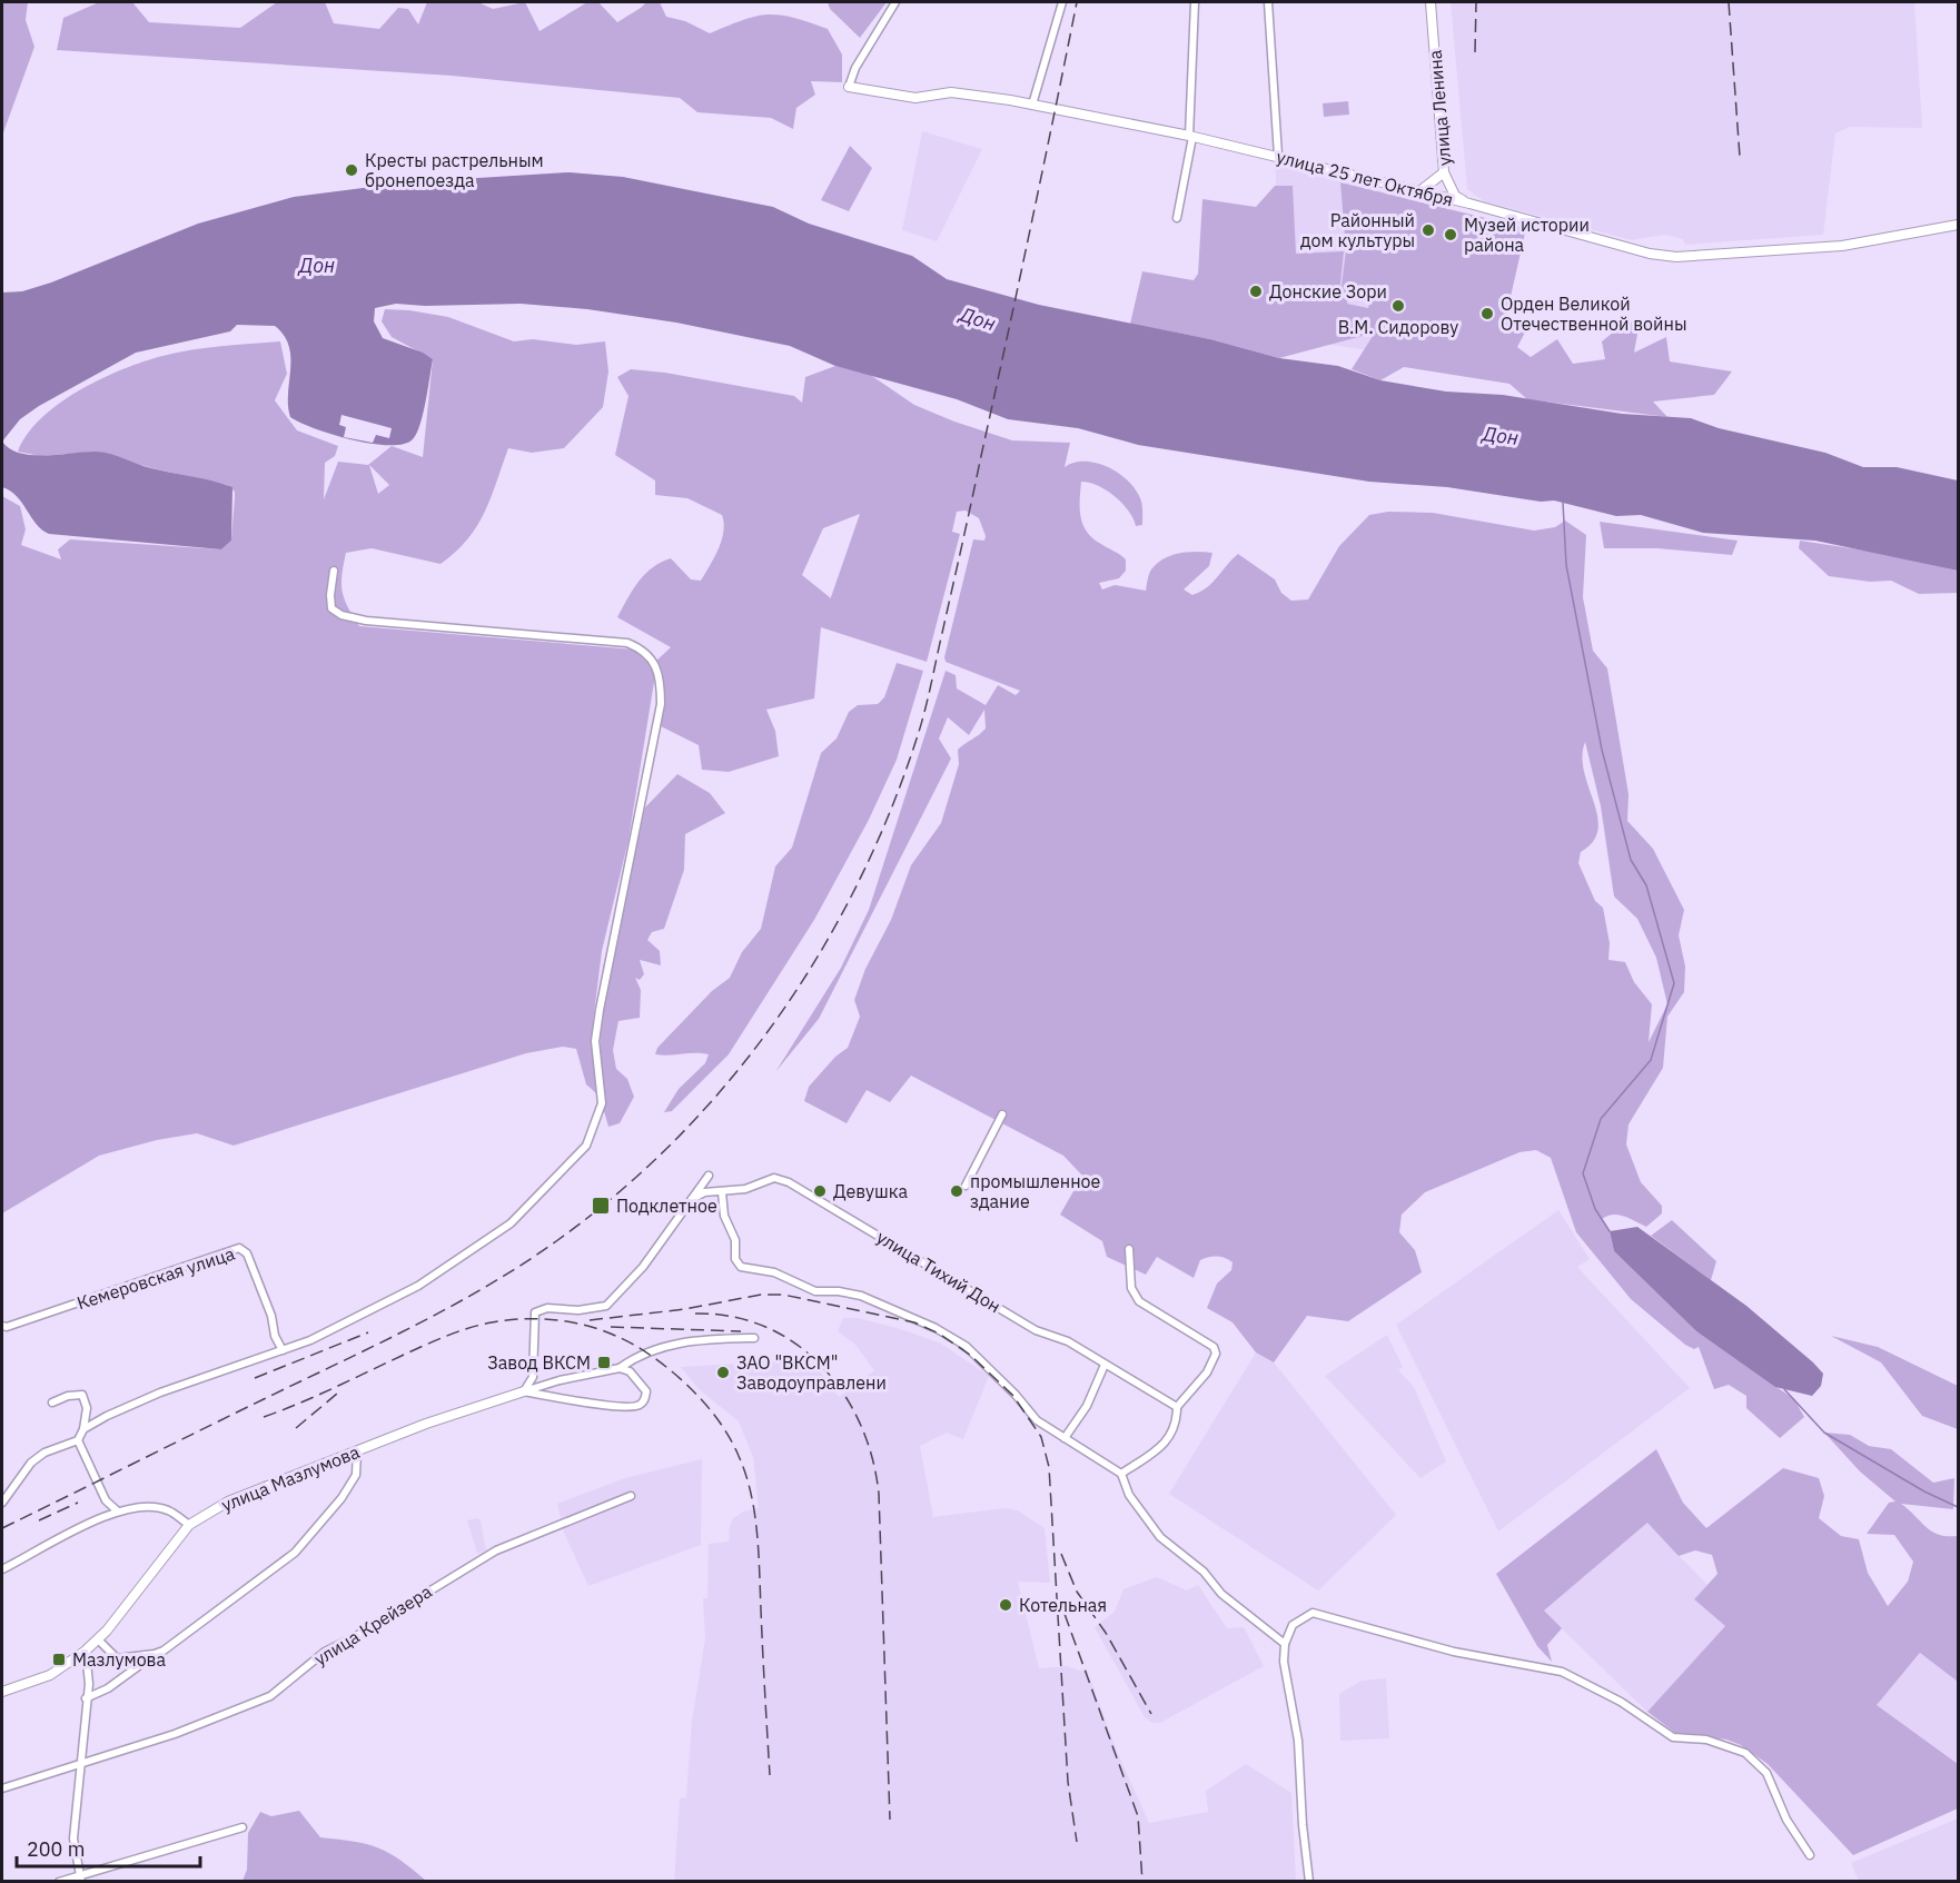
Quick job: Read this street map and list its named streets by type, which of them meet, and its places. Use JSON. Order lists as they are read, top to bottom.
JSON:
{
  "streets": {
    "street": [
      "улица Ленина",
      "улица 25 лет Октября",
      "улица Тихий Дон",
      "Кемеровская улица",
      "улица Мазлумова",
      "улица Крейзера"
    ]
  },
  "crossings": [
    ["улица Ленина", "улица 25 лет Октября"]
  ],
  "water": ["Дон"],
  "places": {
    "other": [
      "Кресты растрельным бронепоезда",
      "Районный дом культуры",
      "Музей истории района",
      "Донские Зори",
      "В.М. Сидорову",
      "Орден Великой Отечественной войны",
      "Девушка",
      "промышленное здание",
      "ЗАО \"ВКСМ\" Заводоуправлени",
      "Котельная"
    ],
    "transit": ["Подклетное", "Завод ВКСМ", "Мазлумова"]
  },
  "scale_bar": "200 m"
}
